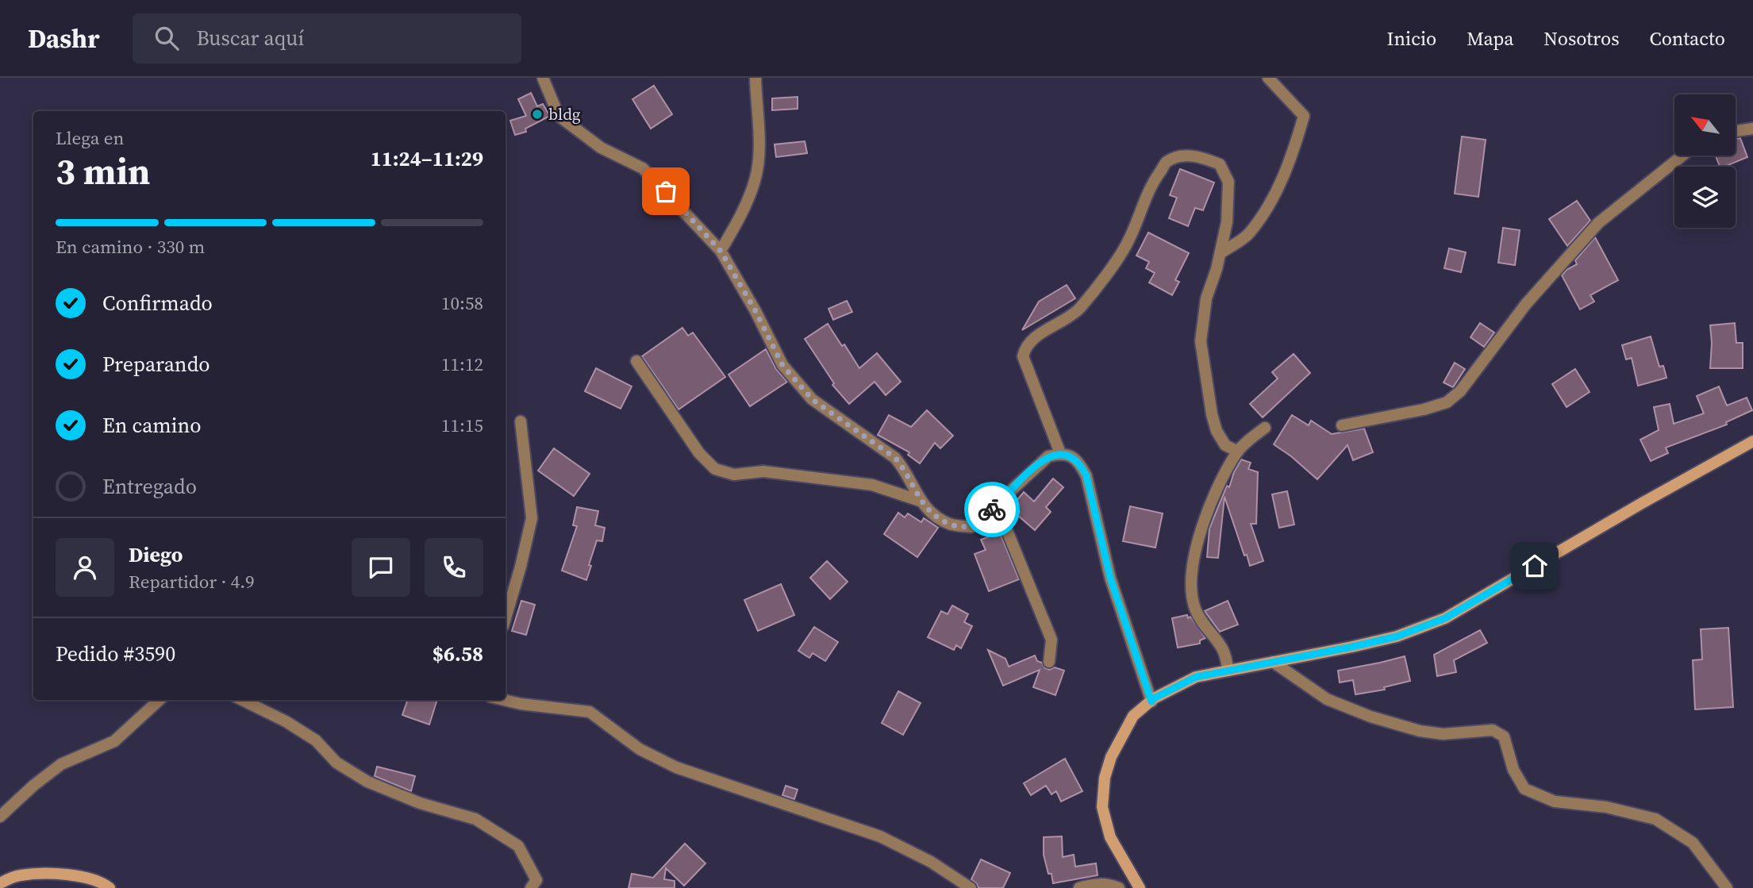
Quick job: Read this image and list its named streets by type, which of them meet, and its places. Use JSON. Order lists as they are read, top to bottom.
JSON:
{
  "places": ["bldg"],
  "north": "top left",
  "page": {
    "header": "Dashr",
    "search": "Buscar aquí",
    "nav": [
      "Inicio",
      "Mapa",
      "Nosotros",
      "Contacto"
    ],
    "heading": ["3 min", "Llega en", "11:24–11:29"],
    "panel": [
      "Diego",
      "Repartidor · 4.9",
      "Pedido #3590",
      "$6.58"
    ],
    "bar": "En camino · 330 m",
    "list": [
      ["Confirmado", "10:58"],
      ["Preparando", "11:12"],
      ["En camino", "11:15"],
      "Entregado"
    ]
  }
}
